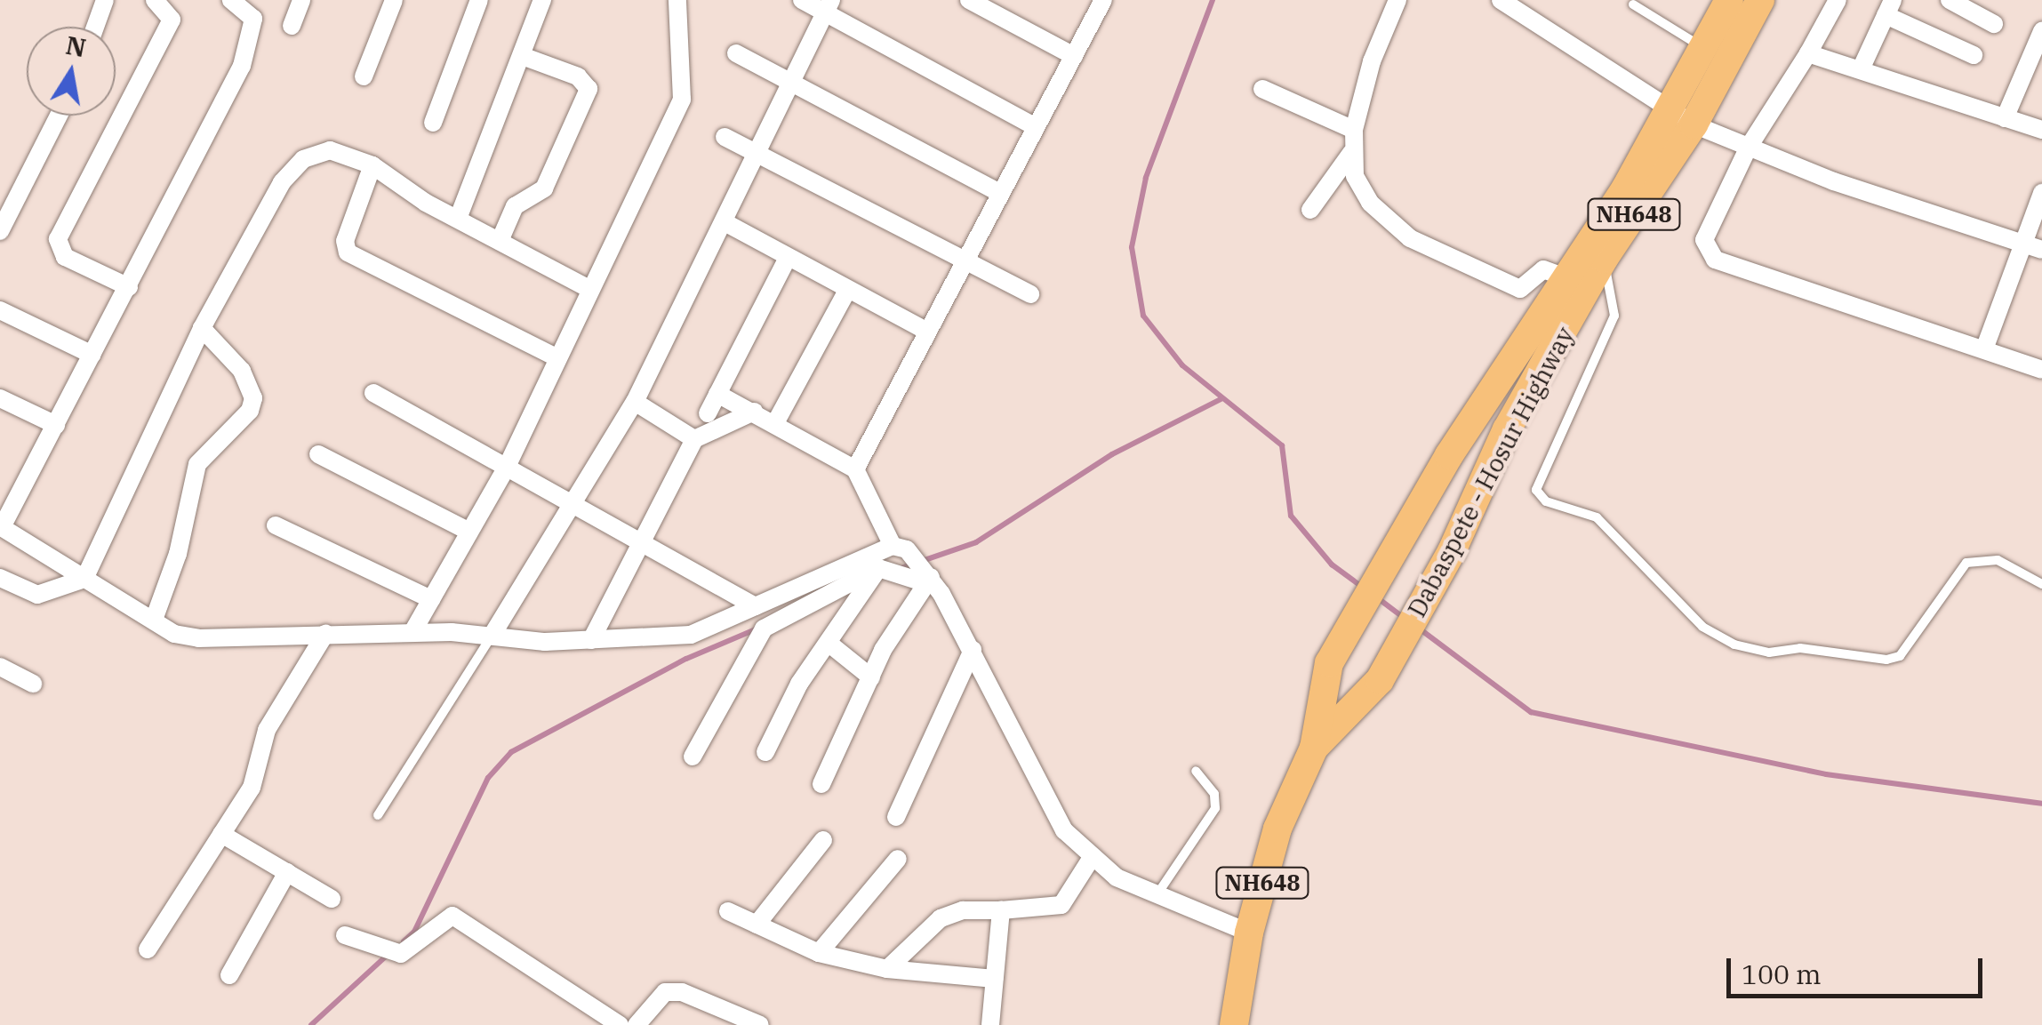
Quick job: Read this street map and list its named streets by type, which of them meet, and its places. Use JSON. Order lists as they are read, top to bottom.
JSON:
{
  "streets": {
    "highway": ["NH648", "Dabaspete - Hosur Highway"]
  },
  "crossings": [
    ["NH648", "Dabaspete - Hosur Highway"]
  ],
  "scale_bar": "100 m",
  "north": "top"
}
